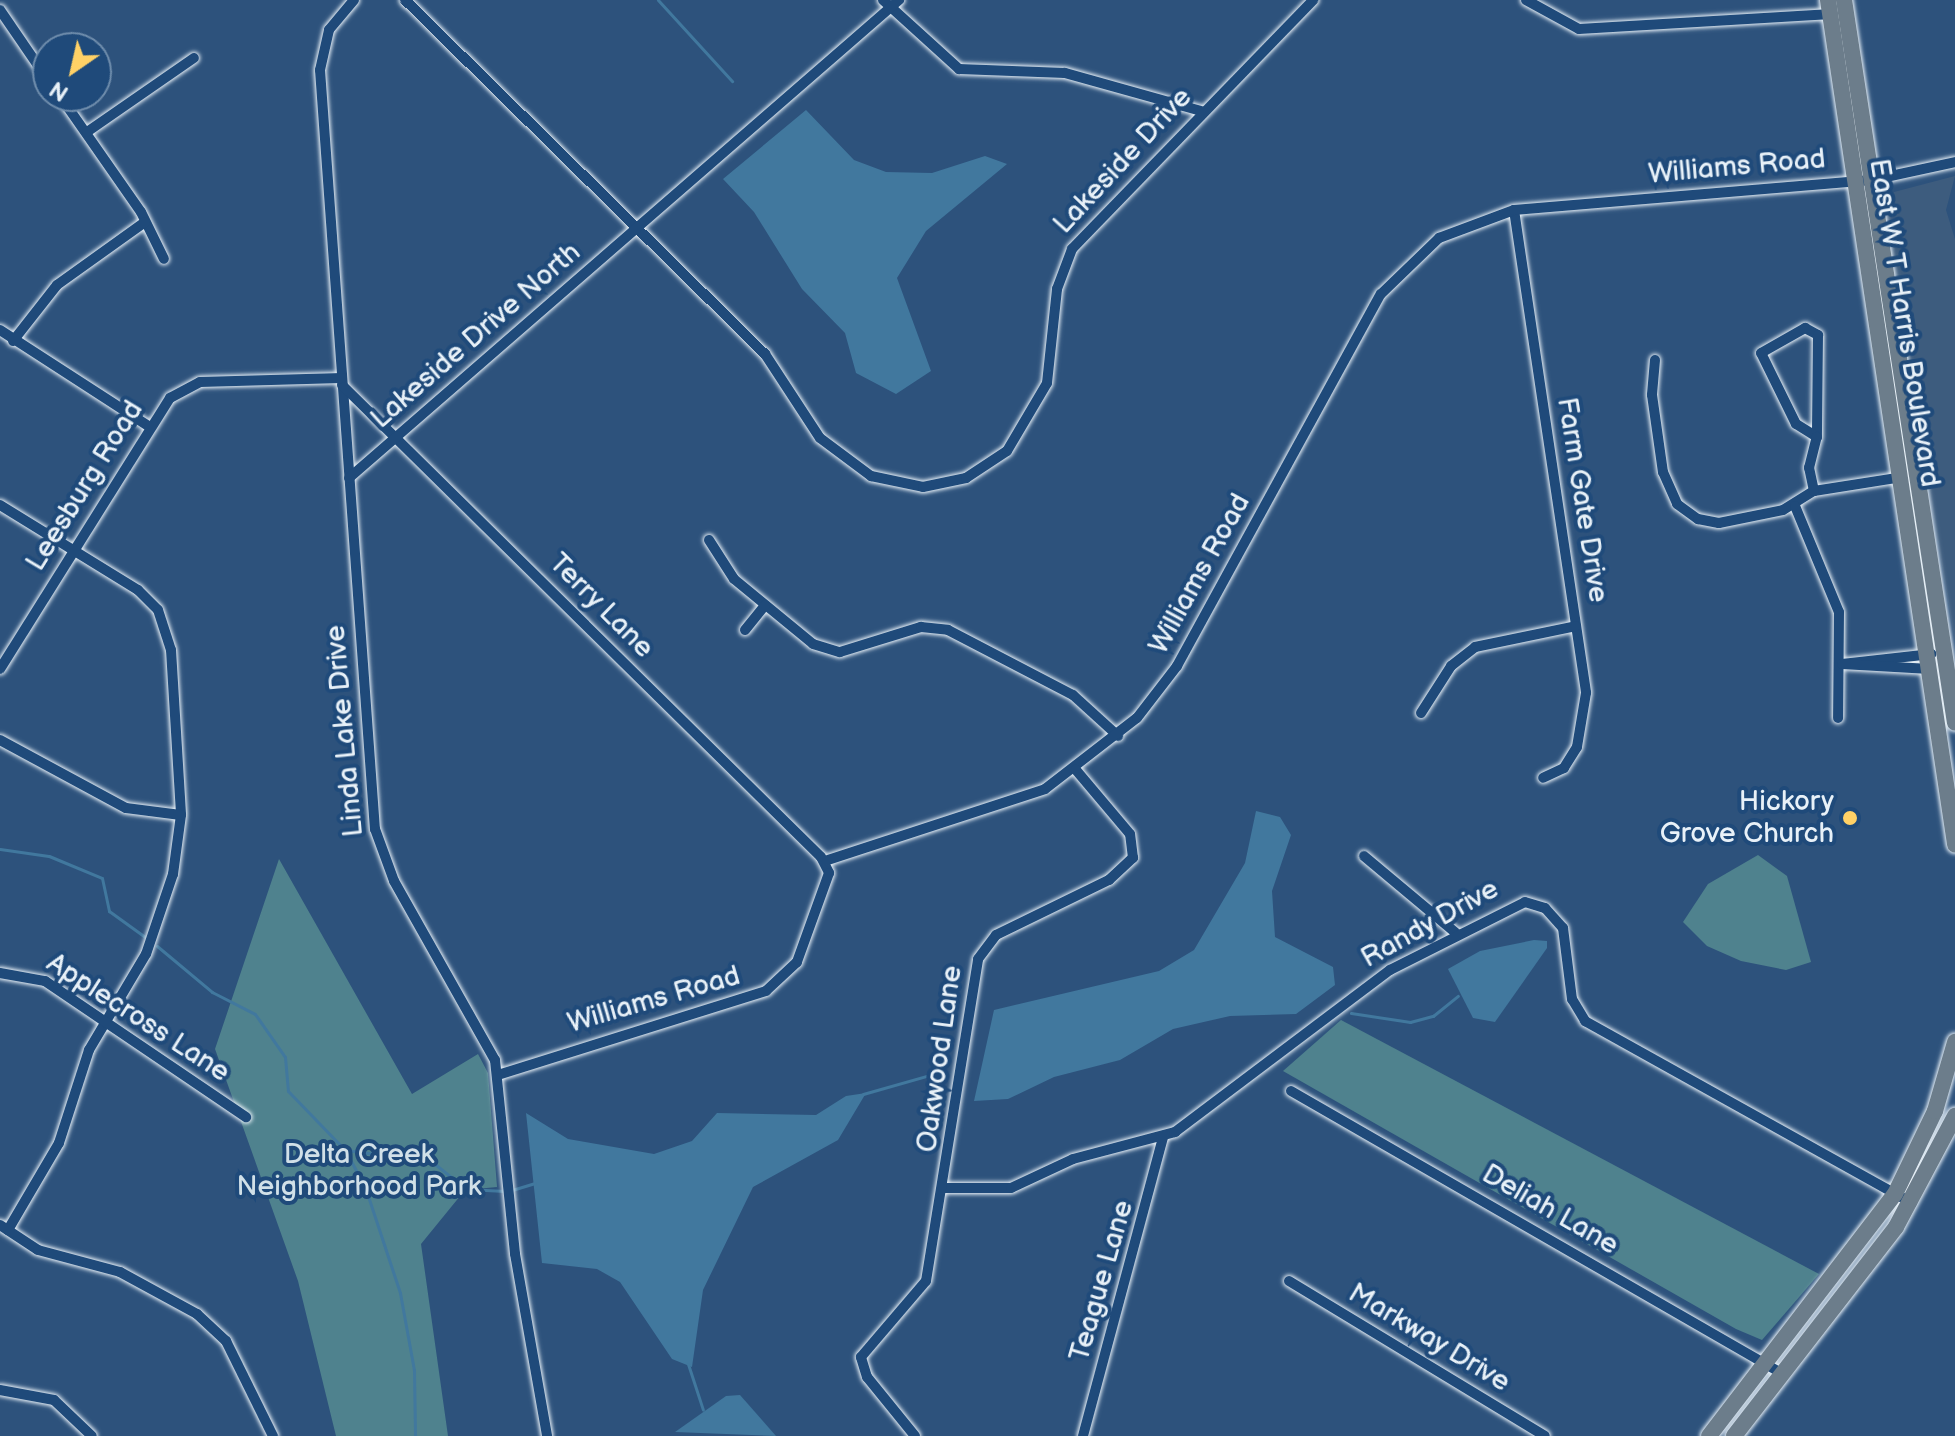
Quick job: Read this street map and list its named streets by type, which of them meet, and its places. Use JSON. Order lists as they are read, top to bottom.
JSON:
{
  "streets": {
    "main road": ["East W T Harris Boulevard"],
    "street": [
      "Lakeside Drive",
      "Williams Road",
      "Lakeside Drive North",
      "Leesburg Road",
      "Farm Gate Drive",
      "Terry Lane",
      "Linda Lake Drive",
      "Randy Drive",
      "Applecross Lane",
      "Oakwood Lane",
      "Deliah Lane",
      "Teague Lane",
      "Markway Drive"
    ]
  },
  "crossings": [
    ["Lakeside Drive", "Lakeside Drive North"],
    ["Williams Road", "East W T Harris Boulevard"],
    ["Williams Road", "Farm Gate Drive"],
    ["Williams Road", "Terry Lane"],
    ["Williams Road", "Linda Lake Drive"],
    ["Williams Road", "Oakwood Lane"],
    ["Lakeside Drive North", "Terry Lane"],
    ["Lakeside Drive North", "Linda Lake Drive"],
    ["Leesburg Road", "Terry Lane"],
    ["Leesburg Road", "Linda Lake Drive"],
    ["Terry Lane", "Linda Lake Drive"],
    ["Randy Drive", "Oakwood Lane"],
    ["Randy Drive", "Teague Lane"]
  ],
  "parks": ["Delta Creek Neighborhood Park"],
  "places": ["Hickory Grove Church"],
  "north": "bottom left"
}
